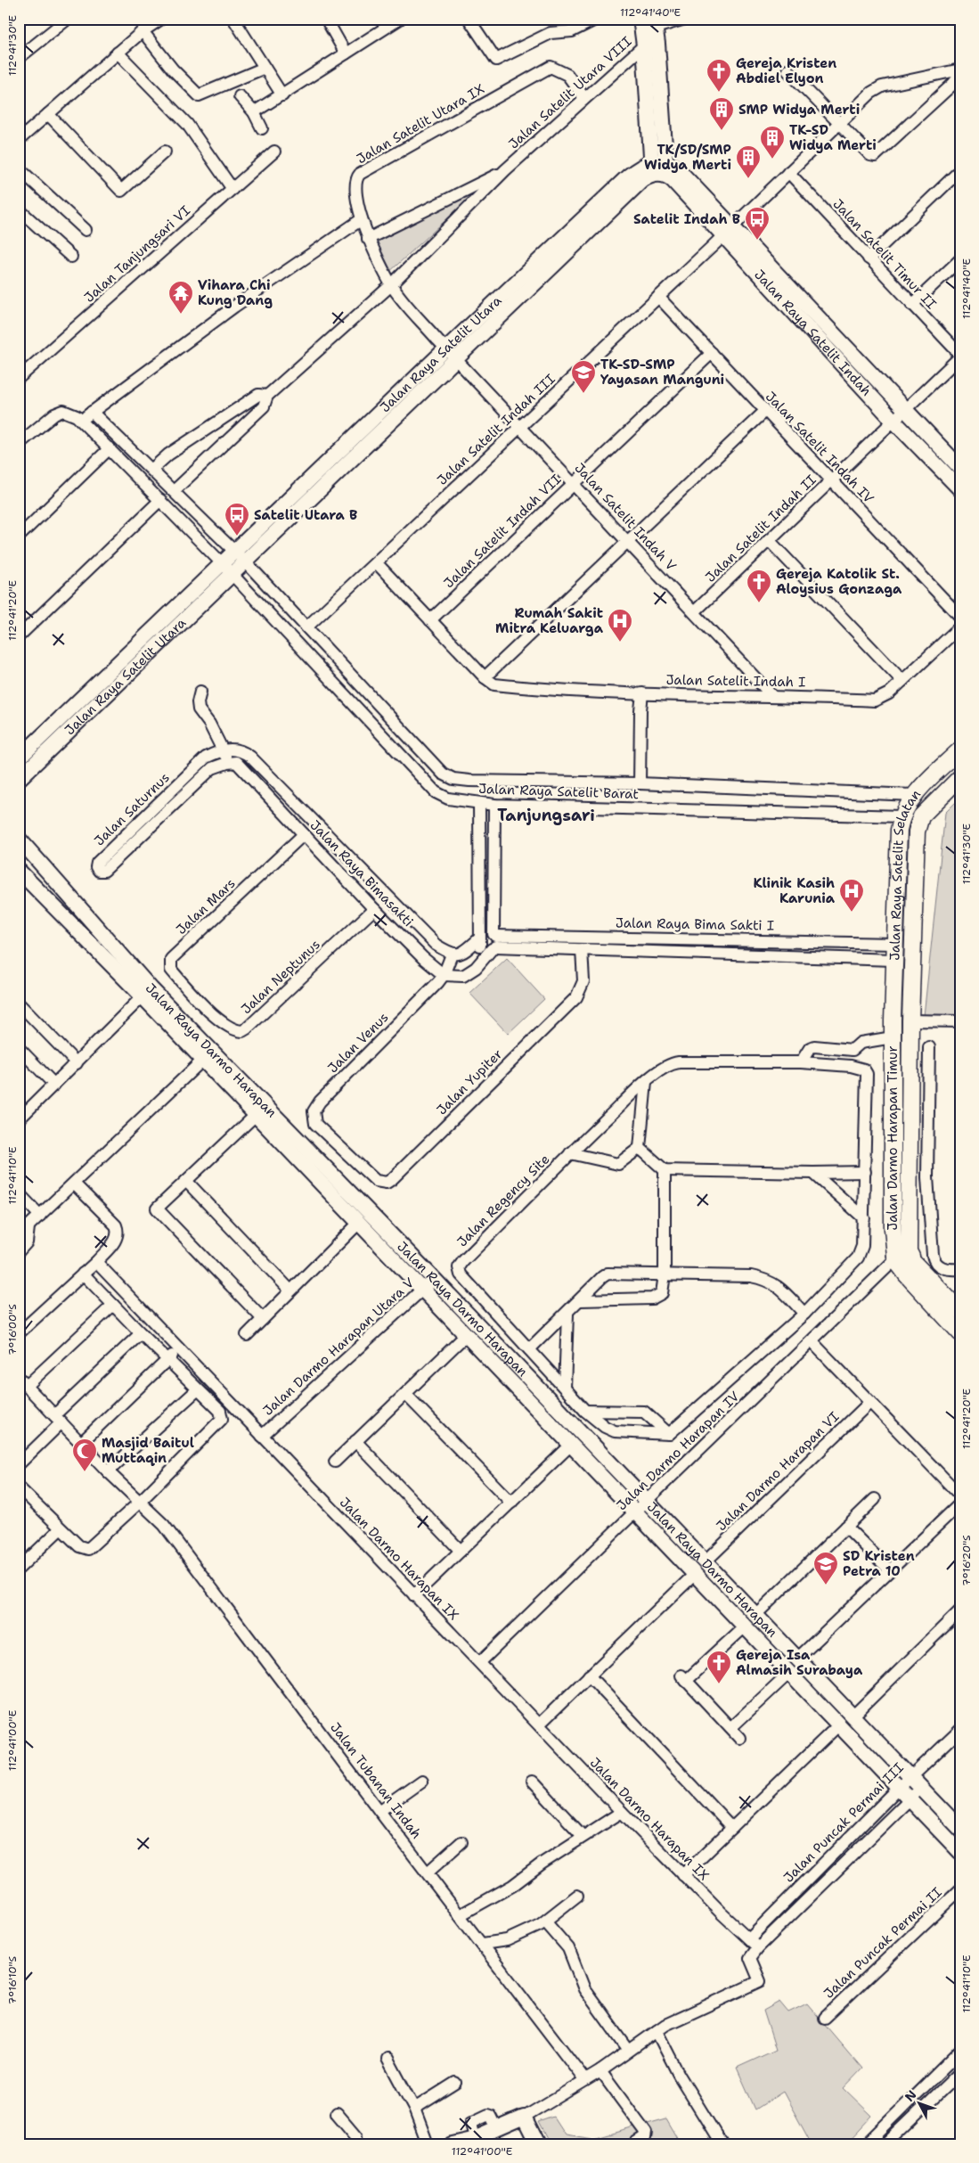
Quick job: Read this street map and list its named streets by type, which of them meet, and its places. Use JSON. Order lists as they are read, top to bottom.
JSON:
{
  "streets": {
    "main road": ["Jalan Raya Satelit Selatan", "Jalan Darmo Harapan Timur"],
    "street": [
      "Jalan Satelit Utara VIII",
      "Jalan Satelit Utara IX",
      "Jalan Tanjungsari VI",
      "Jalan Satelit Timur II",
      "Jalan Raya Satelit Indah",
      "Jalan Raya Satelit Utara",
      "Jalan Satelit Indah III",
      "Jalan Satelit Indah IV",
      "Jalan Satelit Indah V",
      "Jalan Satelit Indah II",
      "Jalan Satelit Indah VII",
      "Jalan Satelit Indah I",
      "Jalan Raya Satelit Barat",
      "Jalan Saturnus",
      "Jalan Raya Bimasakti",
      "Jalan Mars",
      "Jalan Raya Bima Sakti I",
      "Jalan Neptunus",
      "Jalan Venus",
      "Jalan Raya Darmo Harapan",
      "Jalan Yupiter",
      "Jalan Regency Site",
      "Jalan Darmo Harapan Utara V",
      "Jalan Darmo Harapan IV",
      "Jalan Darmo Harapan VI",
      "Jalan Darmo Harapan IX",
      "Jalan Tubanan Indah",
      "Jalan Puncak Permai III",
      "Jalan Puncak Permai II"
    ]
  },
  "crossings": [
    ["Jalan Satelit Utara VIII", "Jalan Satelit Utara IX"],
    ["Jalan Satelit Utara IX", "Jalan Raya Satelit Utara"],
    ["Jalan Satelit Utara IX", "Jalan Satelit Indah V"],
    ["Jalan Satelit Timur II", "Jalan Satelit Indah III"],
    ["Jalan Satelit Timur II", "Jalan Satelit Indah II"],
    ["Jalan Raya Satelit Indah", "Jalan Raya Satelit Utara"],
    ["Jalan Raya Satelit Indah", "Jalan Satelit Indah III"],
    ["Jalan Raya Satelit Indah", "Jalan Satelit Indah II"],
    ["Jalan Raya Satelit Utara", "Jalan Satelit Indah V"],
    ["Jalan Raya Satelit Utara", "Jalan Raya Satelit Barat"],
    ["Jalan Satelit Indah III", "Jalan Satelit Indah IV"],
    ["Jalan Satelit Indah III", "Jalan Satelit Indah V"],
    ["Jalan Satelit Indah III", "Jalan Raya Satelit Barat"],
    ["Jalan Satelit Indah IV", "Jalan Satelit Indah II"],
    ["Jalan Satelit Indah IV", "Jalan Satelit Indah VII"],
    ["Jalan Satelit Indah V", "Jalan Satelit Indah II"],
    ["Jalan Satelit Indah V", "Jalan Satelit Indah VII"],
    ["Jalan Satelit Indah V", "Jalan Satelit Indah I"],
    ["Jalan Raya Satelit Barat", "Jalan Raya Satelit Selatan"],
    ["Jalan Saturnus", "Jalan Raya Bimasakti"],
    ["Jalan Raya Bimasakti", "Jalan Mars"],
    ["Jalan Raya Bimasakti", "Jalan Neptunus"],
    ["Jalan Raya Bimasakti", "Jalan Venus"],
    ["Jalan Raya Satelit Selatan", "Jalan Raya Bima Sakti I"],
    ["Jalan Raya Satelit Selatan", "Jalan Darmo Harapan Timur"],
    ["Jalan Mars", "Jalan Neptunus"],
    ["Jalan Raya Bima Sakti I", "Jalan Yupiter"],
    ["Jalan Venus", "Jalan Yupiter"],
    ["Jalan Raya Darmo Harapan", "Jalan Darmo Harapan Utara V"],
    ["Jalan Raya Darmo Harapan", "Jalan Darmo Harapan IV"],
    ["Jalan Raya Darmo Harapan", "Jalan Darmo Harapan VI"],
    ["Jalan Raya Darmo Harapan", "Jalan Puncak Permai III"],
    ["Jalan Darmo Harapan Timur", "Jalan Darmo Harapan IV"],
    ["Jalan Darmo Harapan Utara V", "Jalan Darmo Harapan IX"],
    ["Jalan Darmo Harapan IV", "Jalan Darmo Harapan IX"],
    ["Jalan Darmo Harapan IX", "Jalan Puncak Permai III"]
  ],
  "districts": ["Tanjungsari"],
  "places": {
    "church": ["Gereja Kristen Abdiel Elyon", "Gereja Katolik St. Aloysius Gonzaga", "Gereja Isa Almasih Surabaya"],
    "building": ["SMP Widya Merti", "TK-SD Widya Merti", "TK/SD/SMP Widya Merti"],
    "bus stop": ["Satelit Indah B", "Satelit Utara B"],
    "temple": ["Vihara Chi Kung Dang"],
    "school or university": ["TK-SD-SMP Yayasan Manguni", "SD Kristen Petra 10"],
    "hospital": ["Rumah Sakit Mitra Keluarga", "Klinik Kasih Karunia"],
    "mosque": ["Masjid Baitul Muttaqin"]
  },
  "north": "top left",
  "coordinates": [
    "112°41'40\"E",
    "112°41'30\"E",
    "112°41'20\"E",
    "112°41'10\"E",
    "7°16'00\"S",
    "7°16'20\"S",
    "112°41'00\"E",
    "7°16'10\"S"
  ]
}
